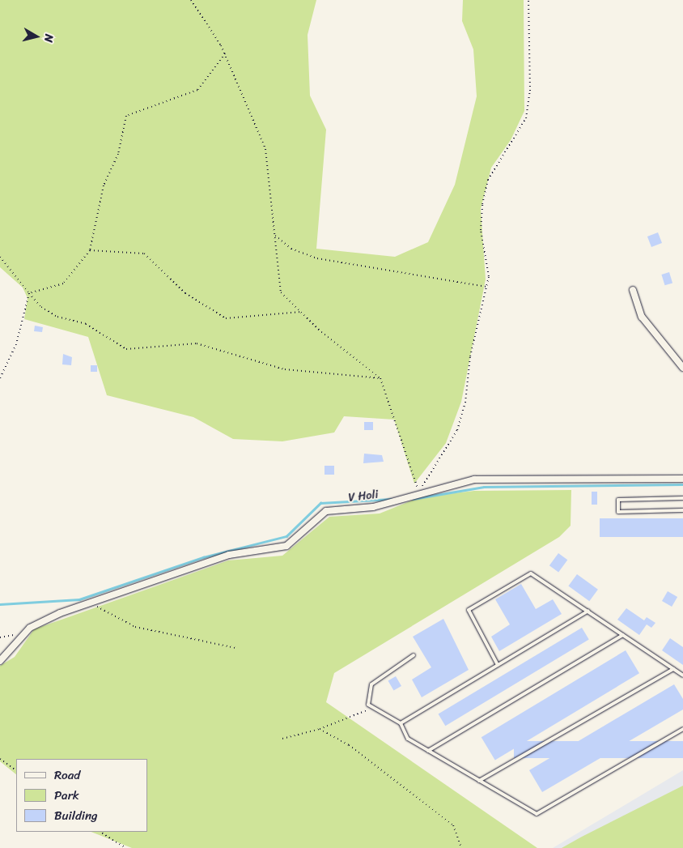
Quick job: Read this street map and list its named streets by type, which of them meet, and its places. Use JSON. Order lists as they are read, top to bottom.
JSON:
{
  "streets": {
    "street": ["V Holi"]
  },
  "legend": ["Road", "Park", "Building"],
  "north": "right"
}
